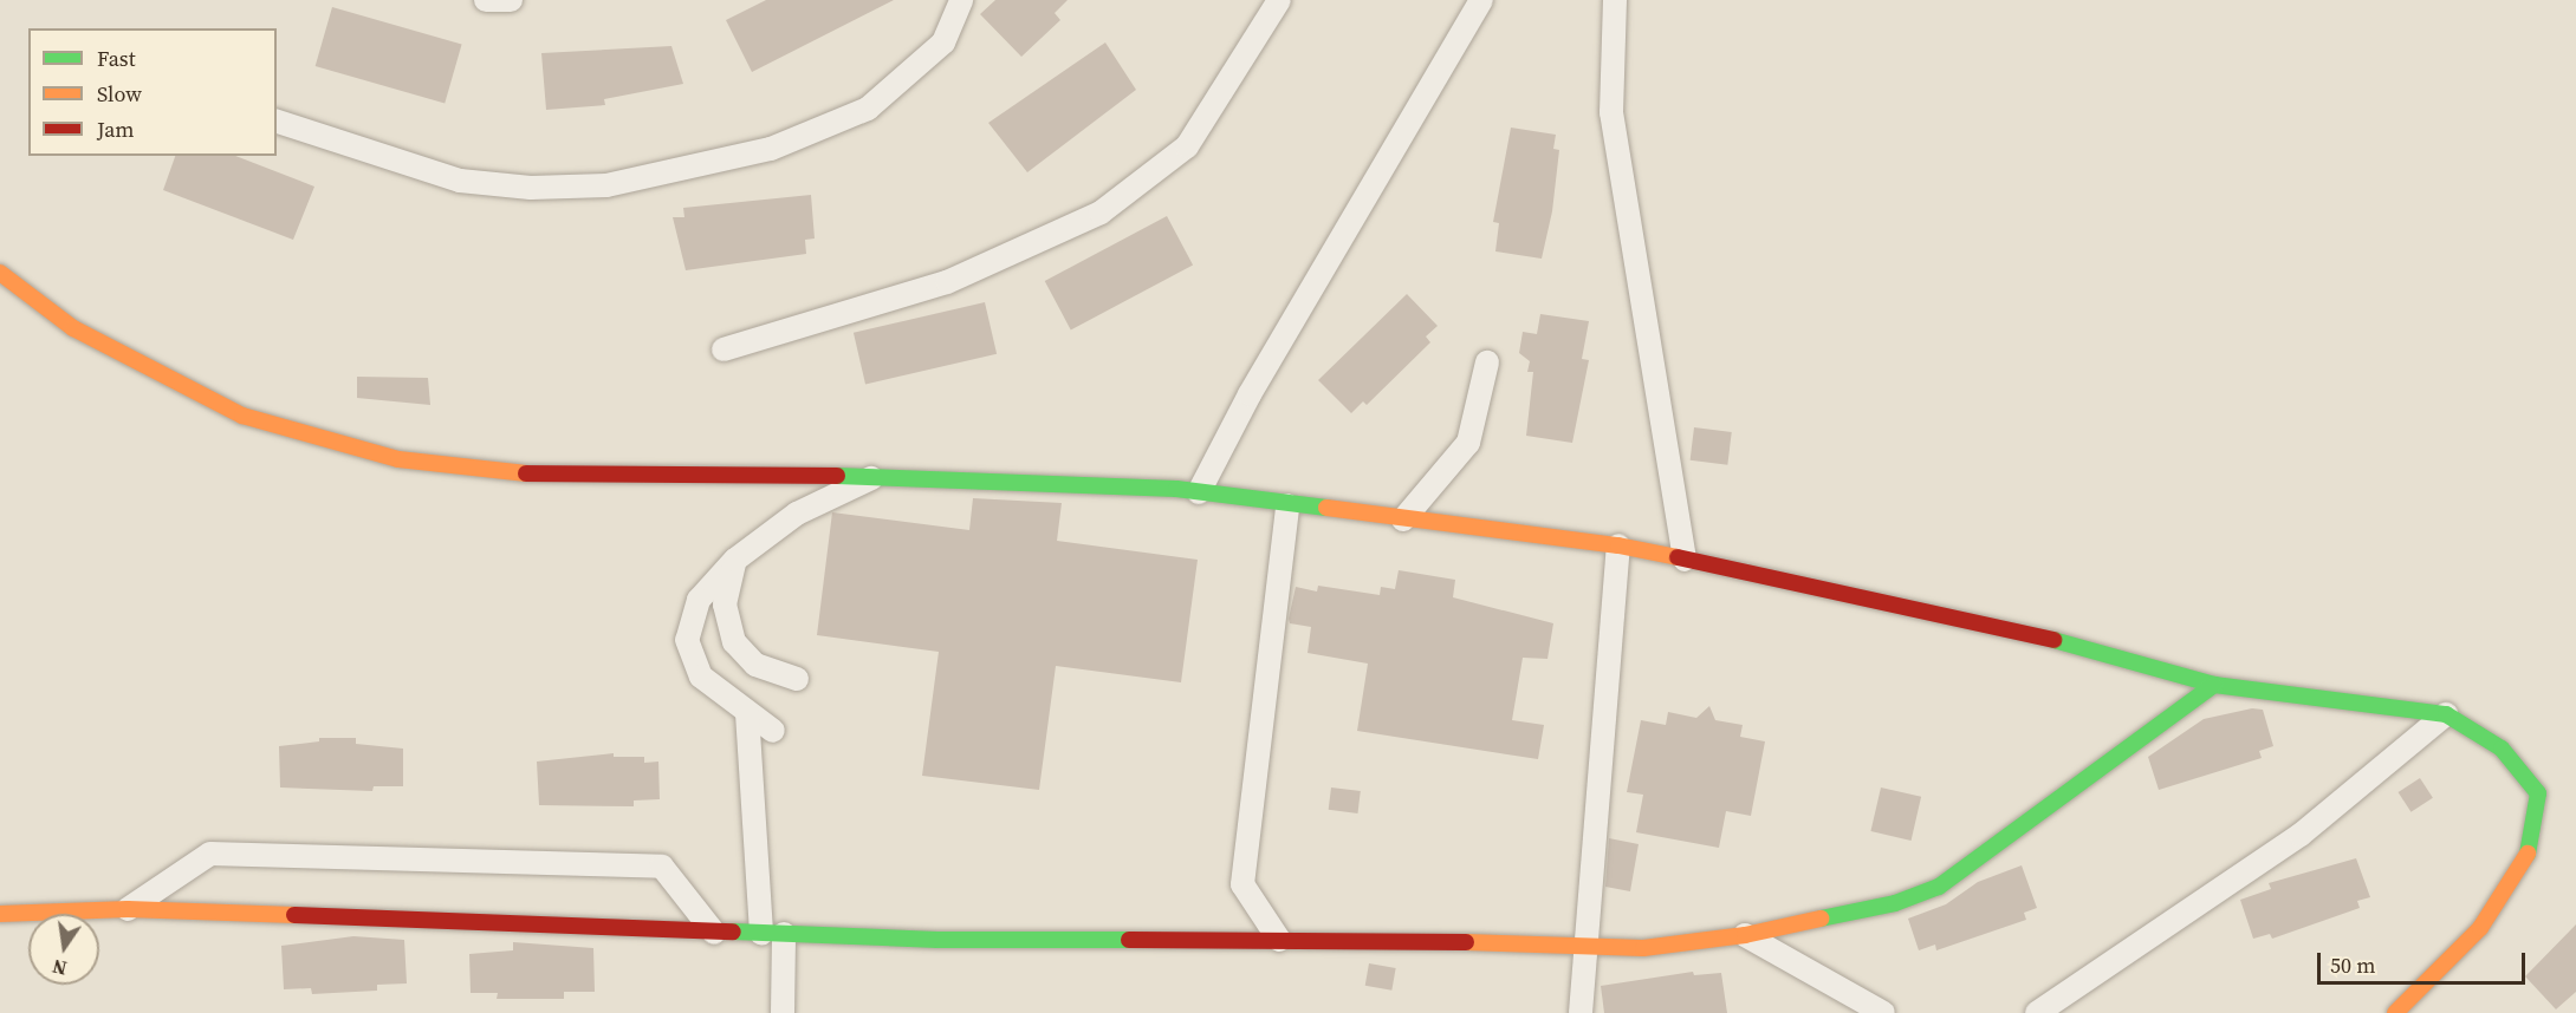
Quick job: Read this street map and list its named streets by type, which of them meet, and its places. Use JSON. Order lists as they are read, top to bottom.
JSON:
{
  "legend": ["Fast", "Slow", "Jam"],
  "scale_bar": "50 m",
  "north": "bottom"
}
